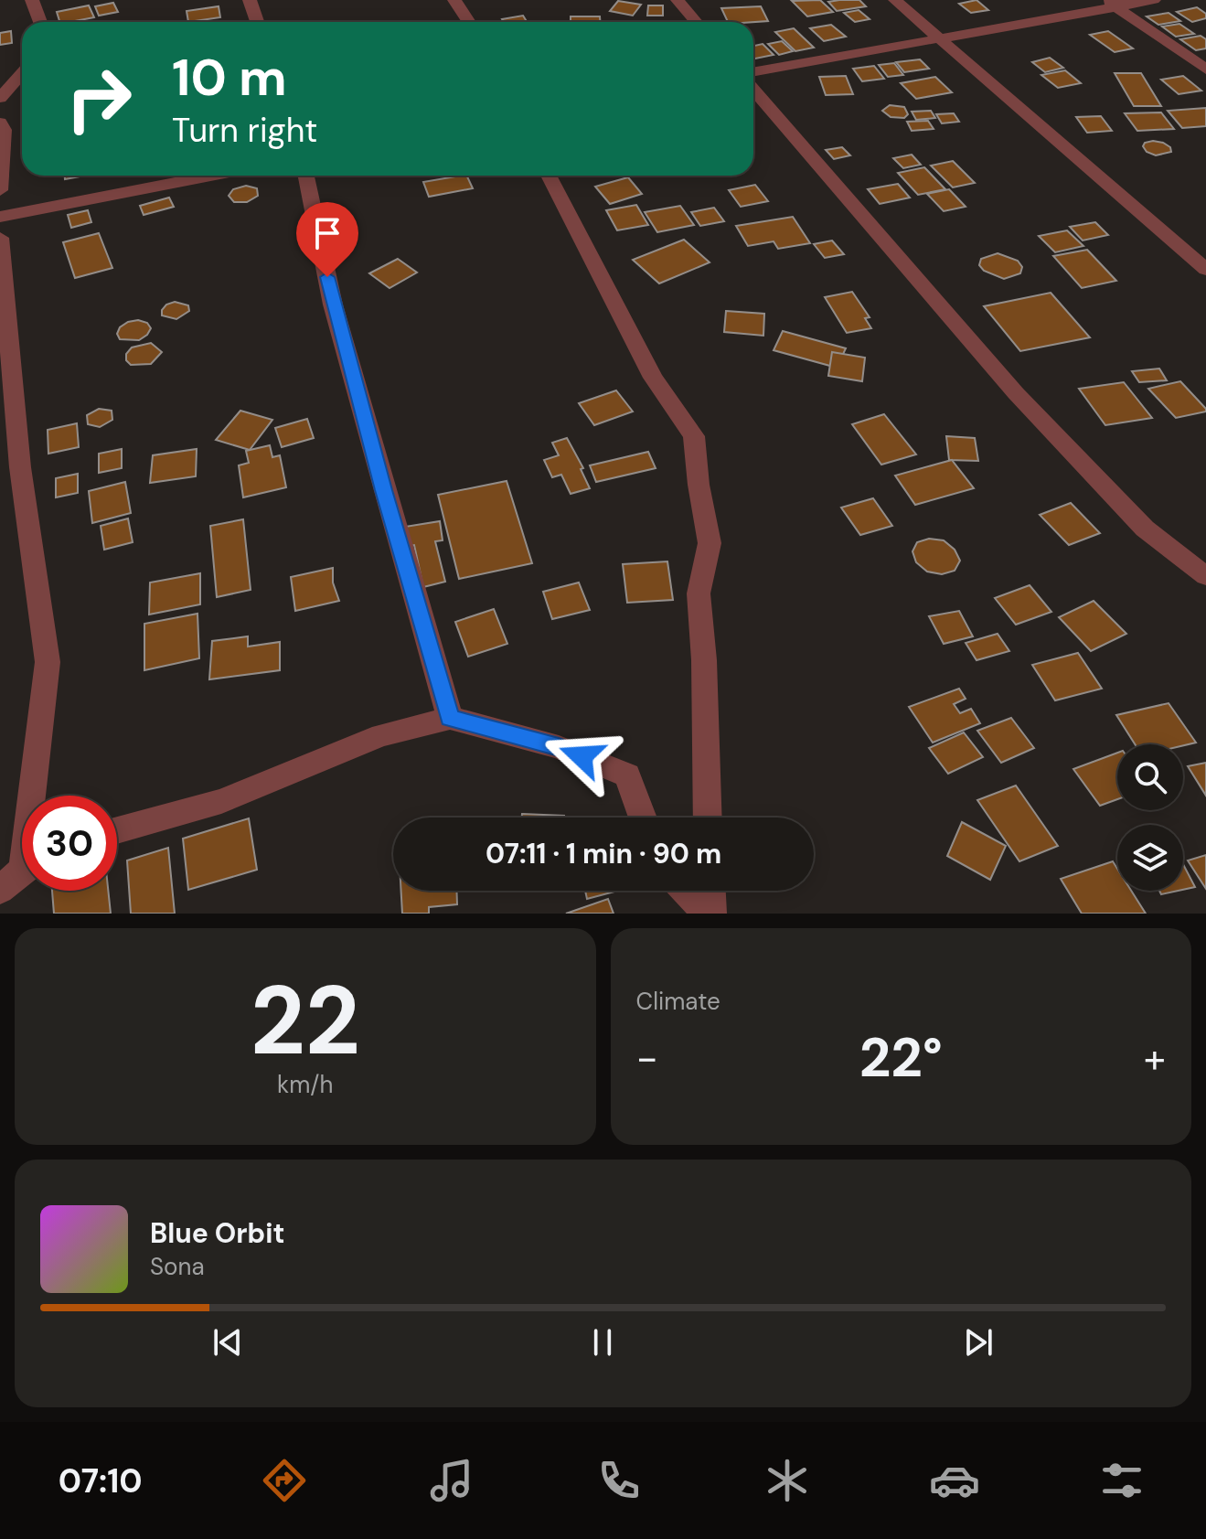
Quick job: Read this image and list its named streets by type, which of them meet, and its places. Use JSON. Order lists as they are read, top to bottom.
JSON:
{
  "page": {
    "turn": ["10 m", "Turn right"],
    "limit": "30",
    "trip": "07:11 · 1 min · 90 m",
    "tile": [
      ["22", "km/h"],
      "Climate"
    ],
    "heat": ["−", "22°", "+"],
    "song": ["Blue Orbit", "Sona"],
    "tabs": "07:10"
  }
}
